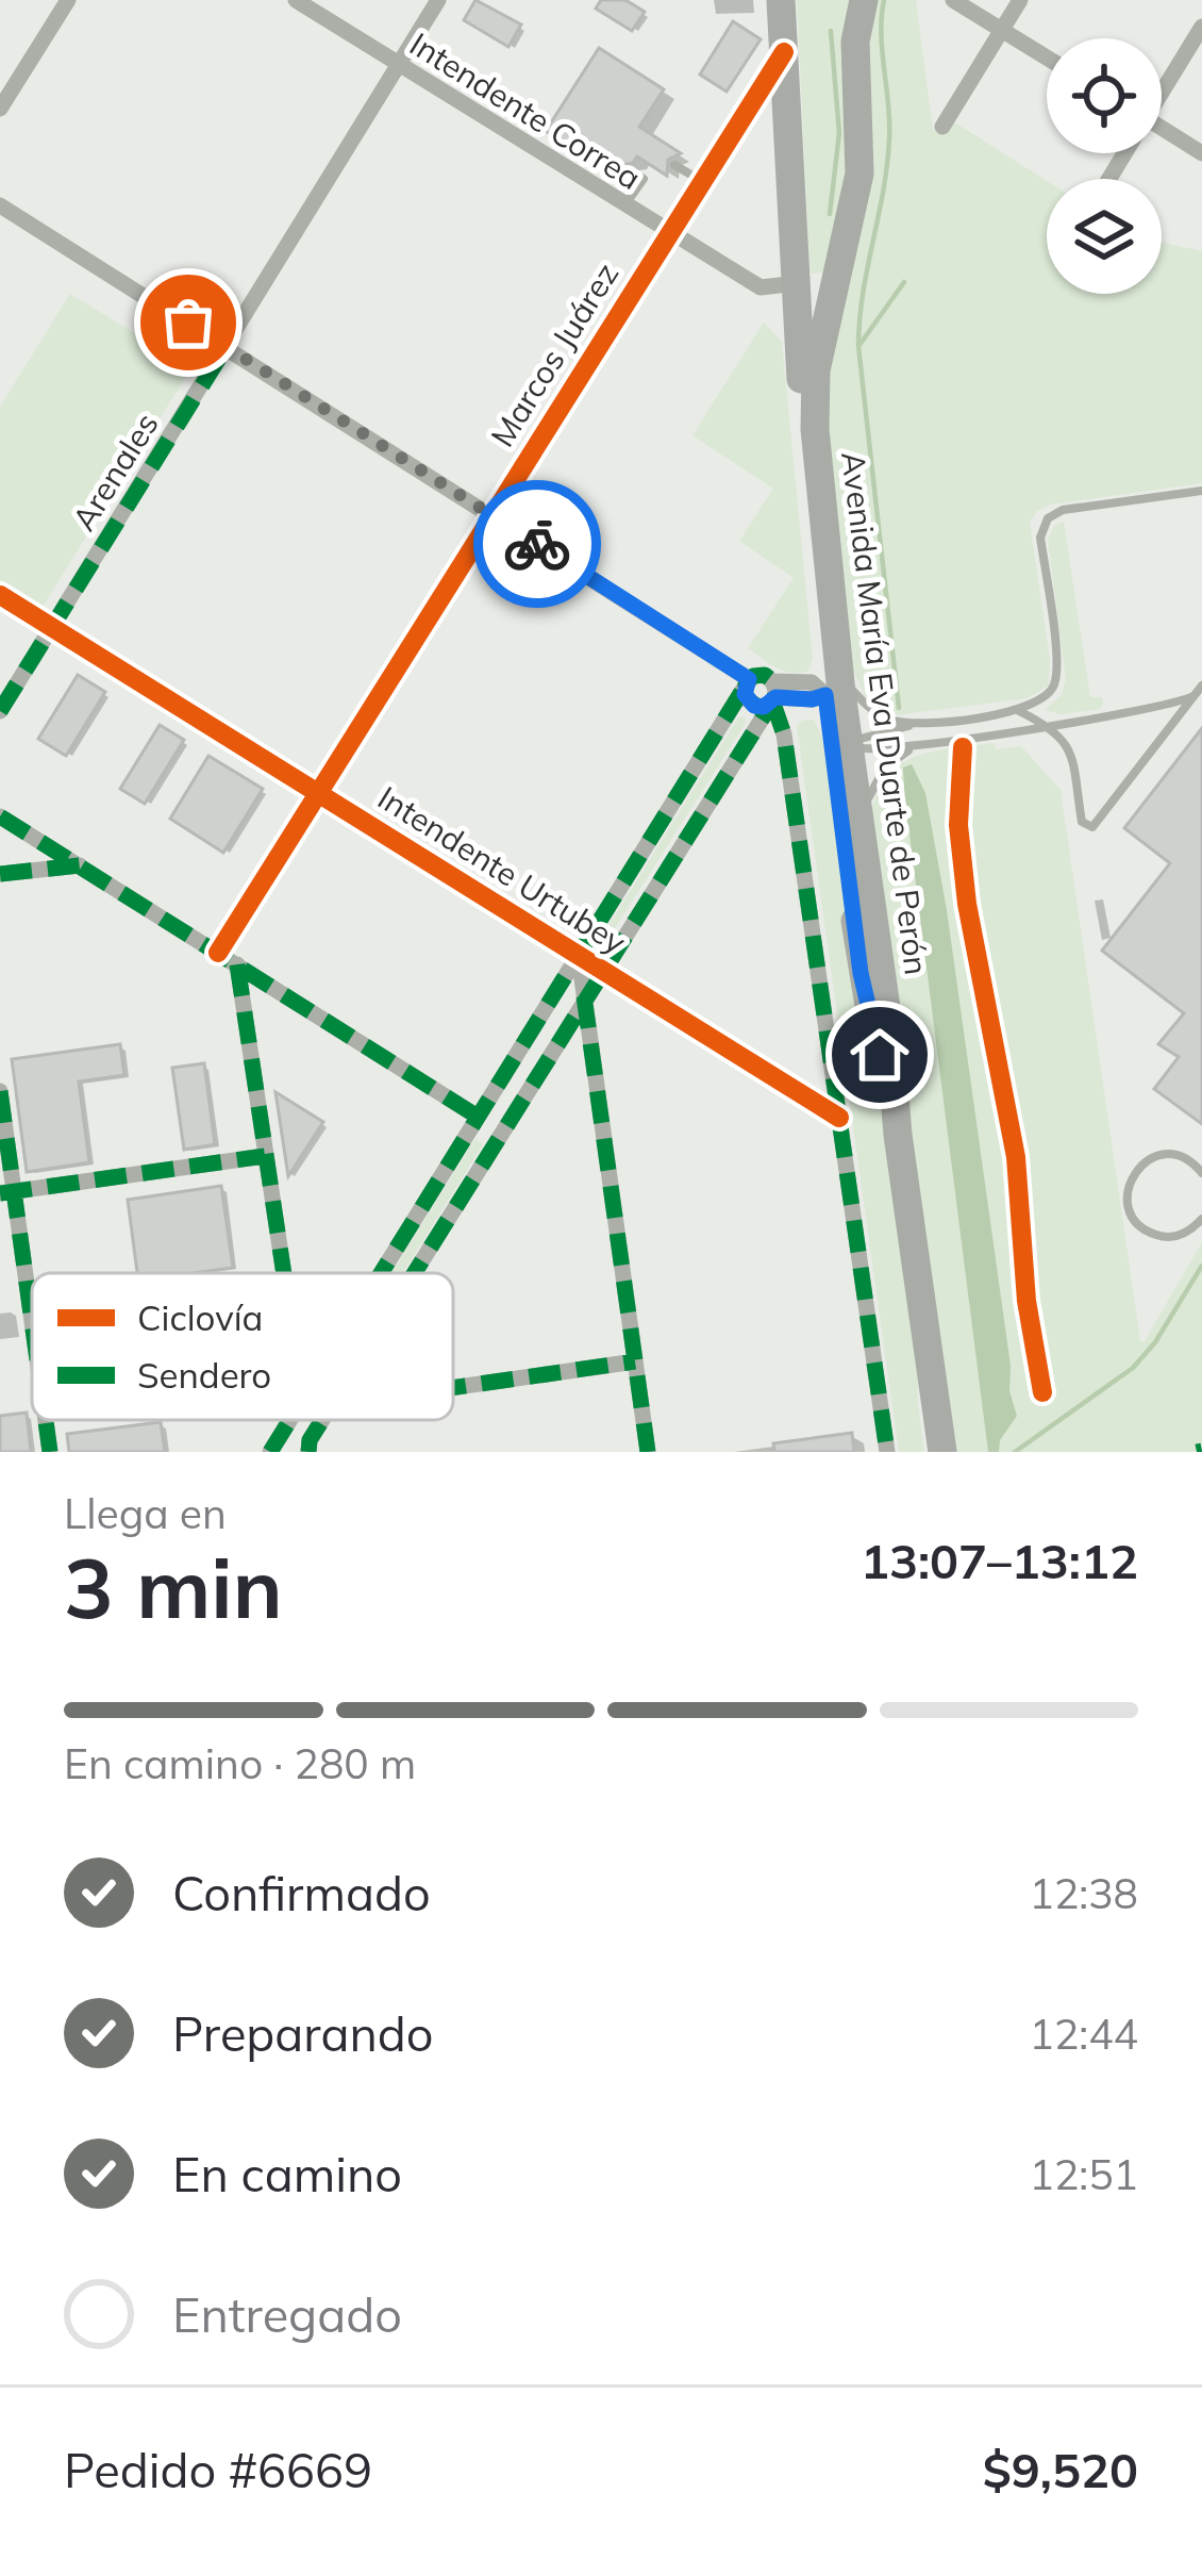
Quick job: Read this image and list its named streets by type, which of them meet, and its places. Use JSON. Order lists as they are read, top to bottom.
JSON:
{
  "streets": {
    "highway": ["Avenida María Eva Duarte de Perón"],
    "street": [
      "Intendente Correa",
      "Marcos Juárez",
      "Arenales",
      "Intendente Urtubey"
    ]
  },
  "crossings": [
    ["Intendente Correa", "Marcos Juárez"],
    ["Intendente Correa", "Arenales"],
    ["Intendente Correa", "Avenida María Eva Duarte de Perón"],
    ["Marcos Juárez", "Avenida María Eva Duarte de Perón"],
    ["Marcos Juárez", "Intendente Urtubey"],
    ["Arenales", "Intendente Urtubey"]
  ],
  "legend": ["Ciclovía", "Sendero"],
  "page": {
    "heading": ["3 min", "Llega en", "13:07–13:12"],
    "panel": ["Pedido #6669", "$9,520"],
    "bar": "En camino · 280 m",
    "list": [
      ["Confirmado", "12:38"],
      ["Preparando", "12:44"],
      ["En camino", "12:51"],
      "Entregado"
    ]
  }
}
